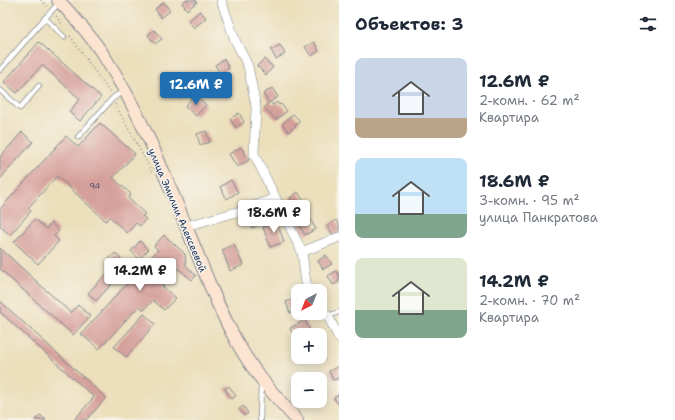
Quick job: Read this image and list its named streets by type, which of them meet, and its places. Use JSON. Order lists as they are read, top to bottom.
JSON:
{
  "streets": {
    "street": ["улица Эмилии Алексеевой"]
  },
  "house_numbers": ["94"],
  "north": "bottom left",
  "page": {
    "heading": "Объектов: 3",
    "list": [
      {
        "name": "12.6M ₽",
        "note": "2-комн. · 62 m² · Квартира"
      },
      {
        "name": "18.6M ₽",
        "note": "3-комн. · 95 m² · улица Панкратова"
      },
      {
        "name": "14.2M ₽",
        "note": "2-комн. · 70 m² · Квартира"
      }
    ],
    "price": ["12.6M ₽", "18.6M ₽", "14.2M ₽"],
    "map_buttons": ["+", "−"]
  }
}
